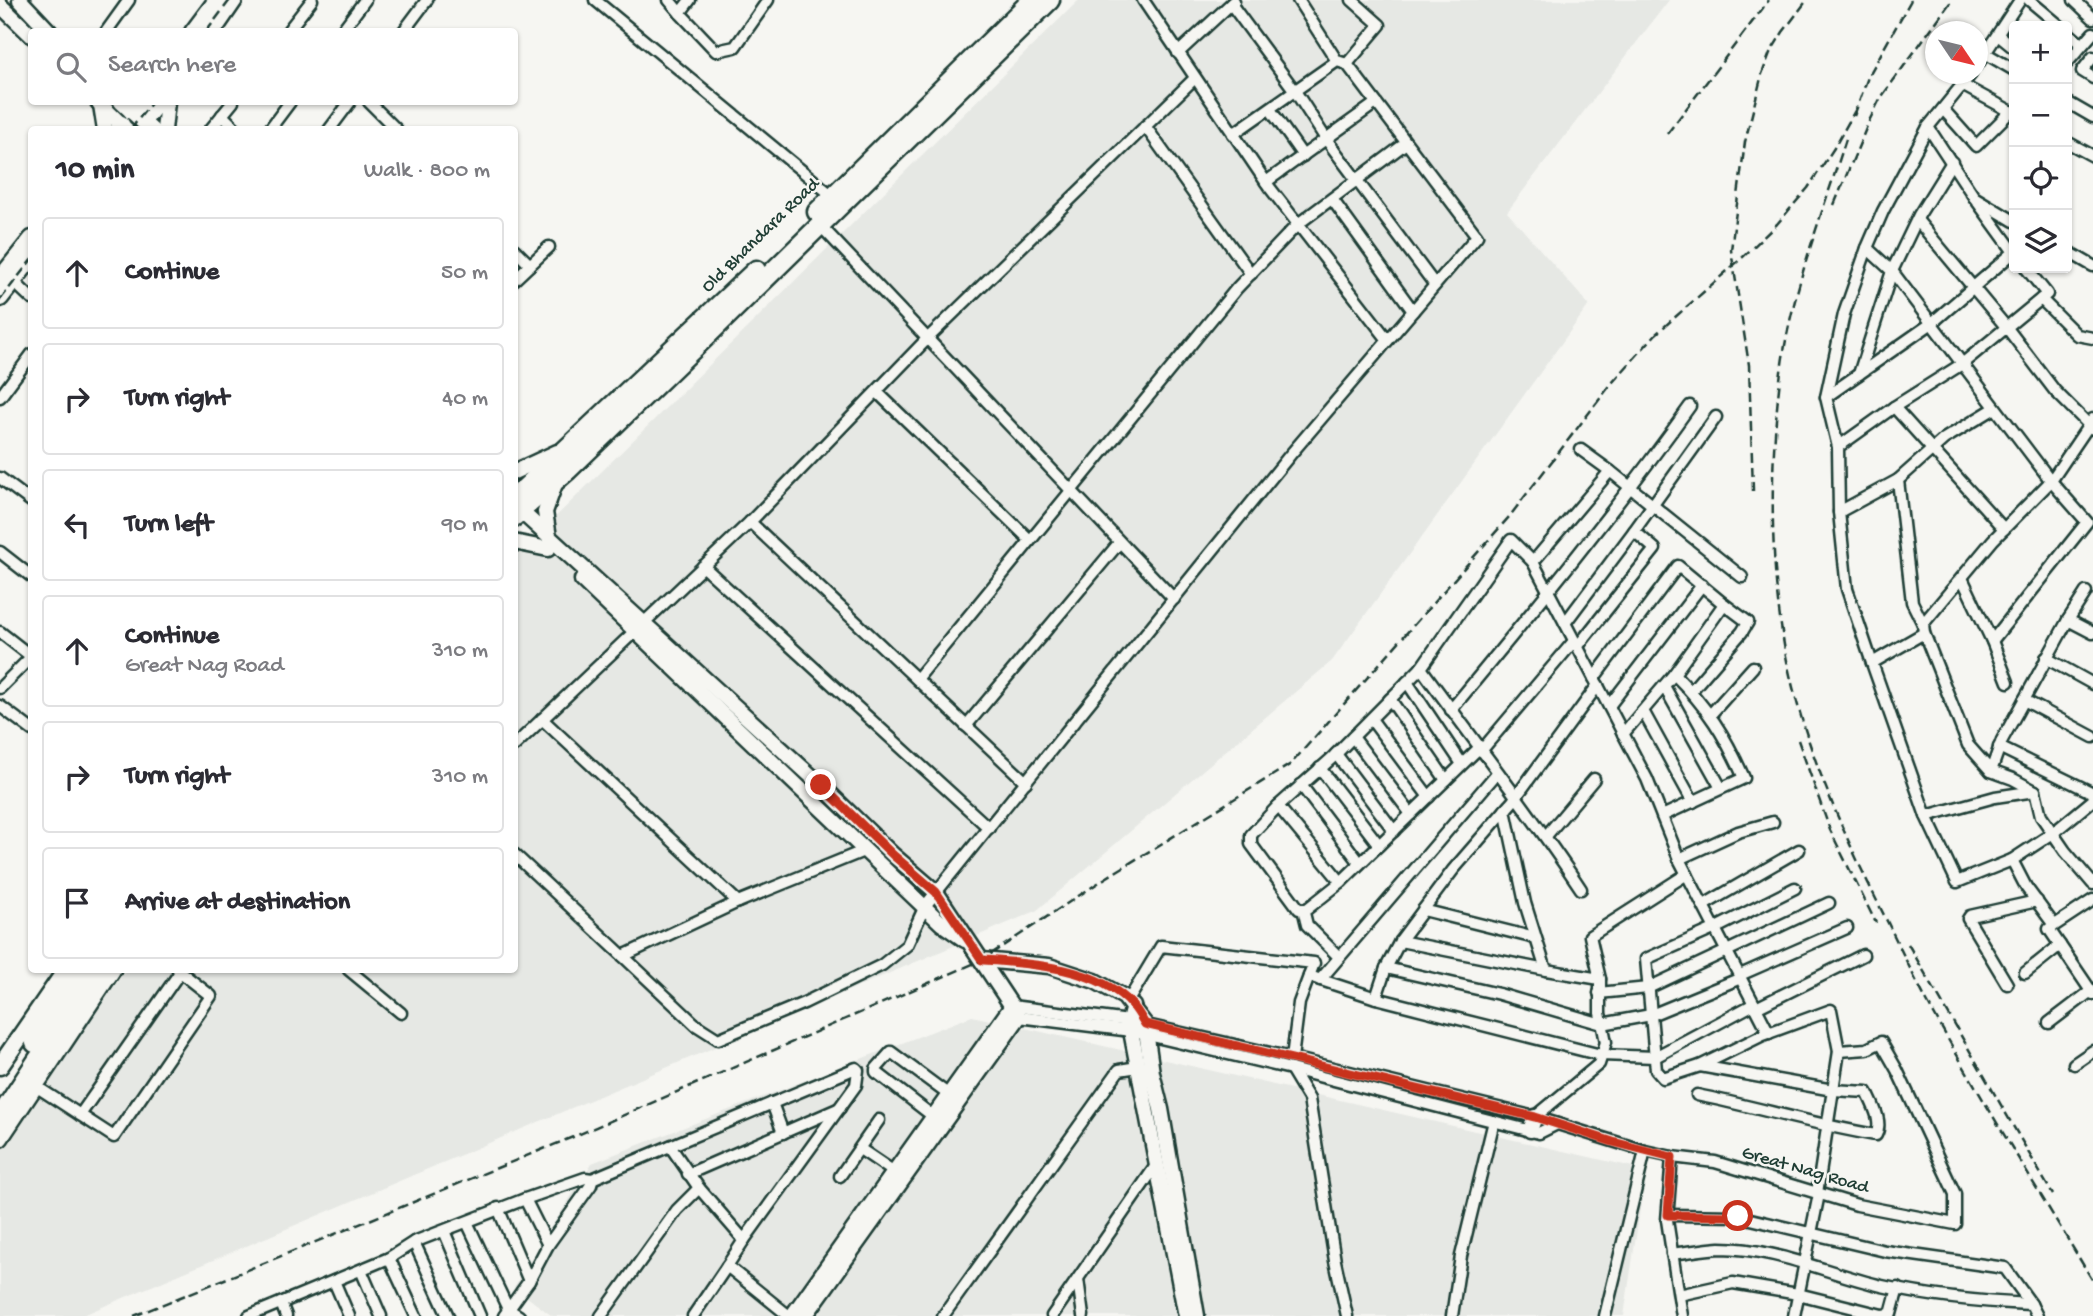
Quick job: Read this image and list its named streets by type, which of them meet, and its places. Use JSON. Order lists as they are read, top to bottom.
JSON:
{
  "streets": {
    "highway": ["Old Bhandara Road"],
    "street": ["Great Nag Road"]
  },
  "north": "bottom right",
  "page": {
    "map_buttons": ["+", "−"],
    "search": "Search here",
    "heading": ["10 min", "Walk · 800 m"],
    "list": [
      ["Continue", "50 m"],
      ["Turn right", "40 m"],
      ["Turn left", "90 m"],
      ["Continue", "Great Nag Road", "310 m"],
      ["Turn right", "310 m"],
      "Arrive at destination"
    ]
  }
}
